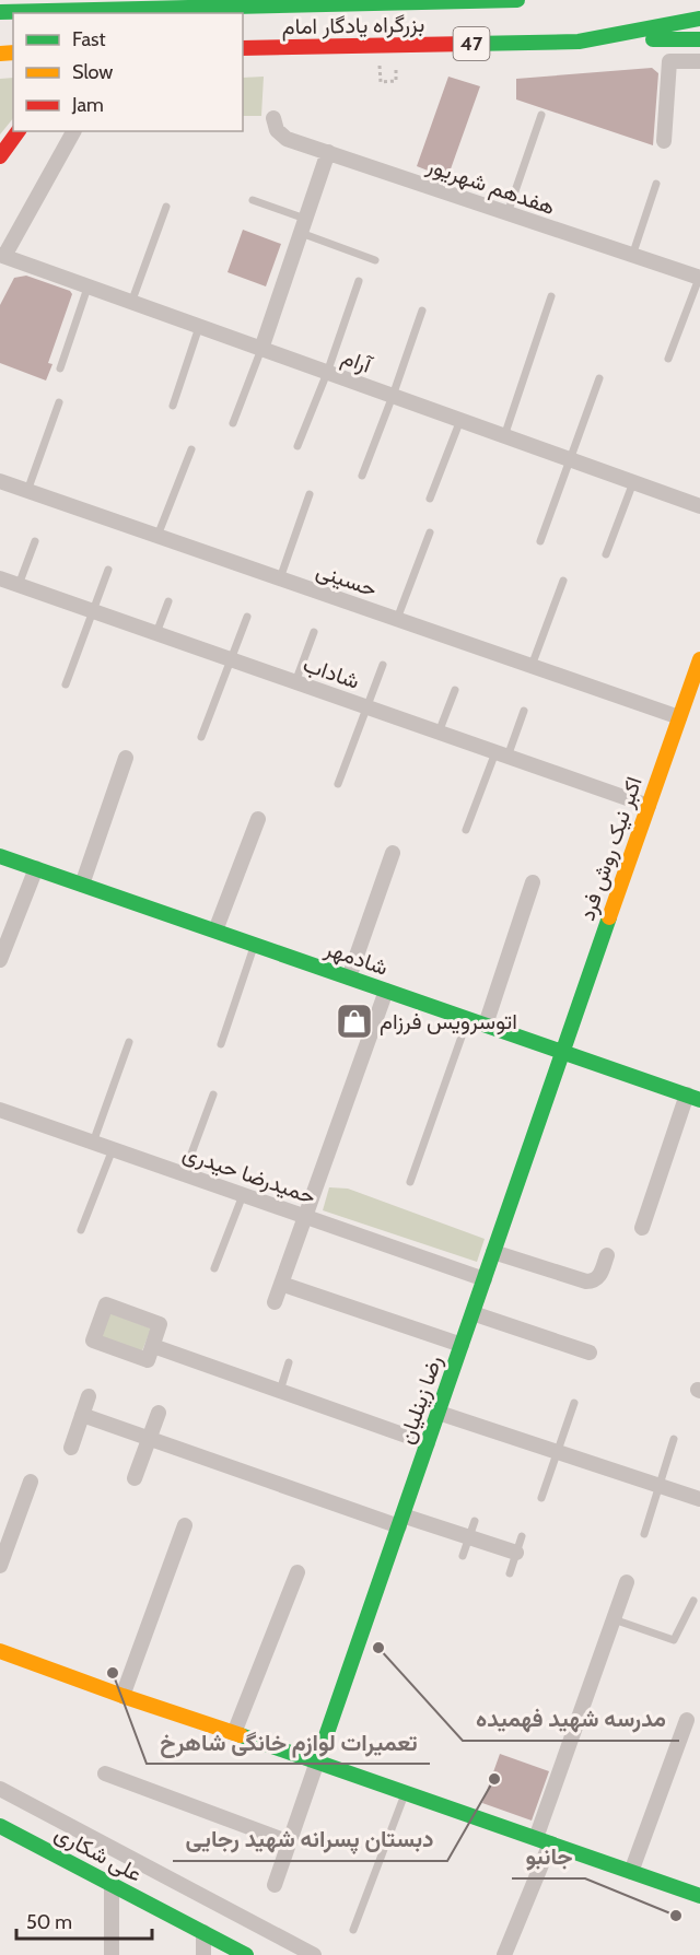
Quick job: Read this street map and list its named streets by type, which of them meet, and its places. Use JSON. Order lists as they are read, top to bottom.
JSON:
{
  "streets": {
    "main road": [
      "بزرگراه یادگار امام",
      "47",
      "اکبر نیک روش فرد",
      "شادمهر",
      "رضا زینلیان",
      "علی شکاری"
    ],
    "street": [
      "هفدهم شهریور",
      "آرام",
      "حسینی",
      "شاداب",
      "حمیدرضا حیدری"
    ]
  },
  "crossings": [
    ["حسینی", "اکبر نیک روش فرد"],
    ["شاداب", "اکبر نیک روش فرد"],
    ["اکبر نیک روش فرد", "شادمهر"],
    ["اکبر نیک روش فرد", "رضا زینلیان"],
    ["شادمهر", "رضا زینلیان"],
    ["حمیدرضا حیدری", "رضا زینلیان"]
  ],
  "places": {
    "shop": ["اتوسرویس فرزام"],
    "other": [
      "مدرسه شهید فهمیده",
      "تعمیرات لوازم خانگی شاهرخ",
      "دبستان پسرانه شهید رجایی",
      "جانبو"
    ]
  },
  "legend": ["Fast", "Slow", "Jam"],
  "scale_bar": "50 m"
}
